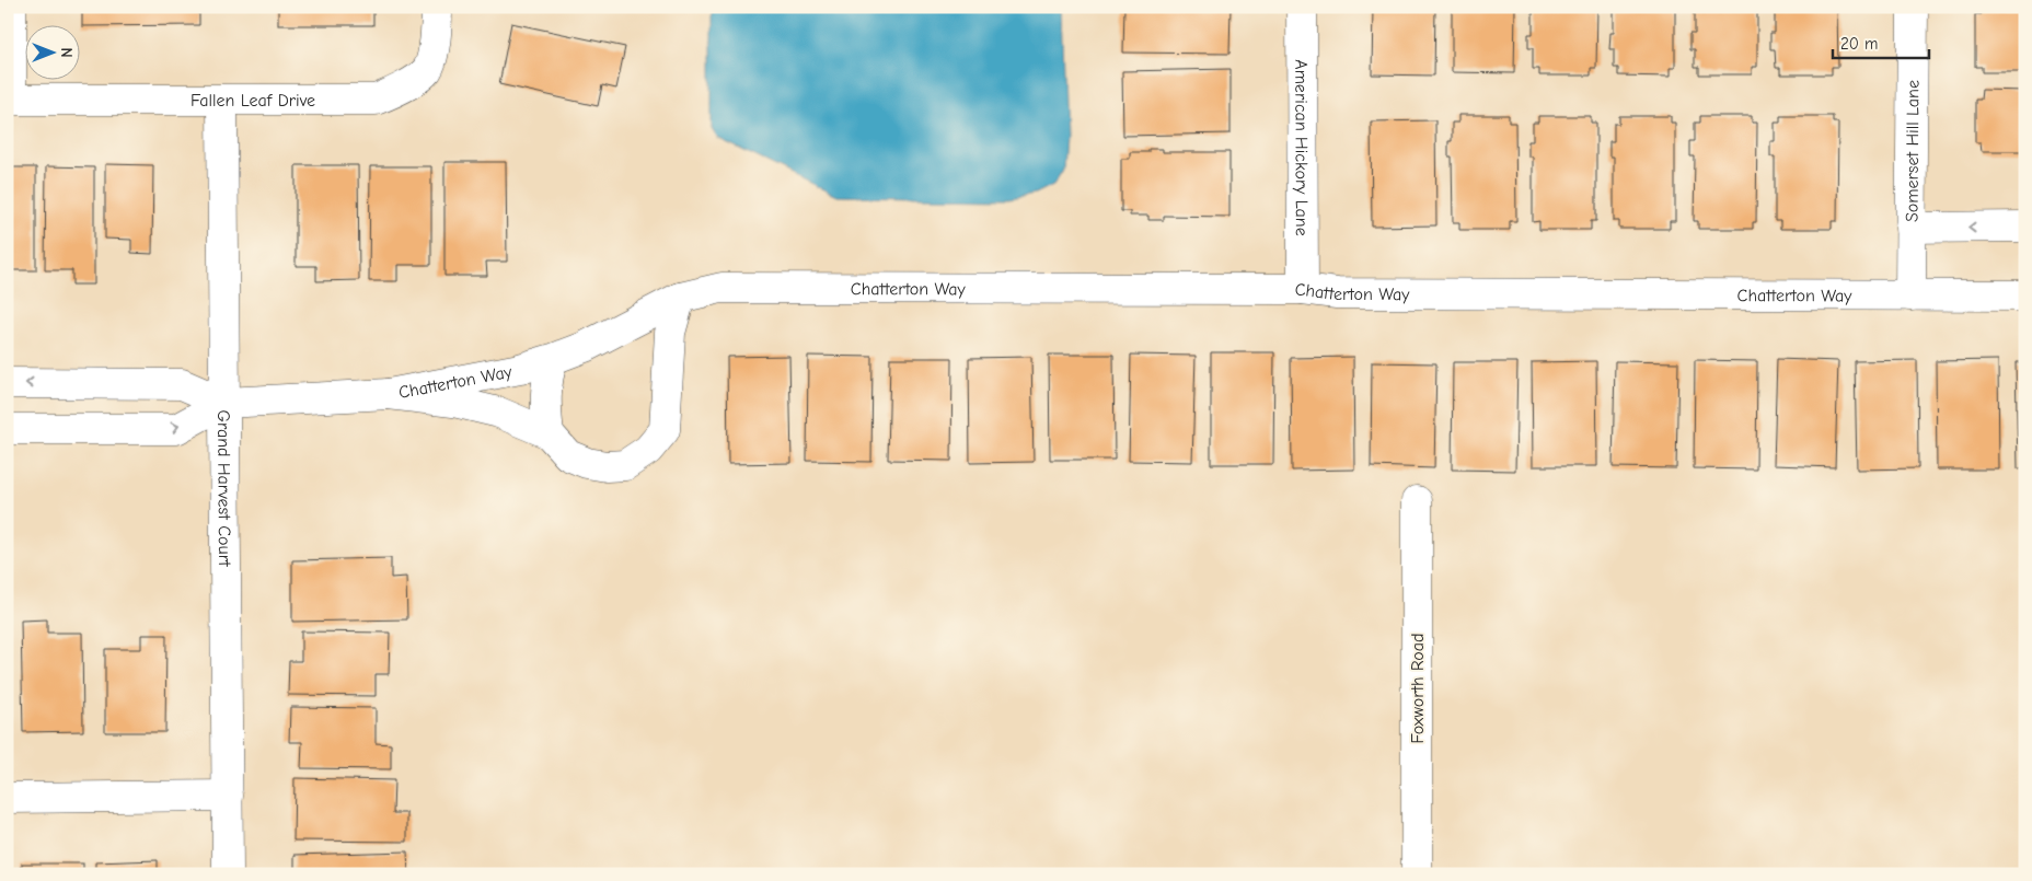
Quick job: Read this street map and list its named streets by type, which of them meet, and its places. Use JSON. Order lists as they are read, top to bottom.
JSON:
{
  "streets": {
    "street": [
      "Fallen Leaf Drive",
      "American Hickory Lane",
      "Somerset Hill Lane",
      "Chatterton Way",
      "Grand Harvest Court",
      "Foxworth Road"
    ]
  },
  "crossings": [
    ["Fallen Leaf Drive", "Grand Harvest Court"],
    ["American Hickory Lane", "Chatterton Way"],
    ["Somerset Hill Lane", "Chatterton Way"]
  ],
  "scale_bar": "20 m",
  "north": "right"
}
